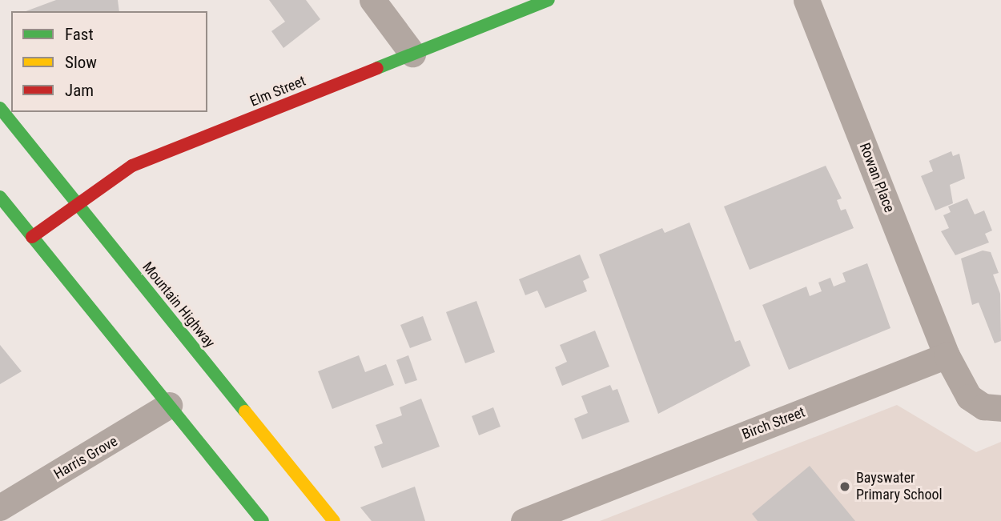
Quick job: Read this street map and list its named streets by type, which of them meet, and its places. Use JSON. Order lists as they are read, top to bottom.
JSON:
{
  "streets": {
    "main road": ["Elm Street", "Mountain Highway"],
    "street": ["Rowan Place", "Birch Street", "Harris Grove"]
  },
  "crossings": [
    ["Elm Street", "Mountain Highway"],
    ["Rowan Place", "Birch Street"]
  ],
  "places": ["Bayswater Primary School"],
  "legend": ["Fast", "Slow", "Jam"]
}
